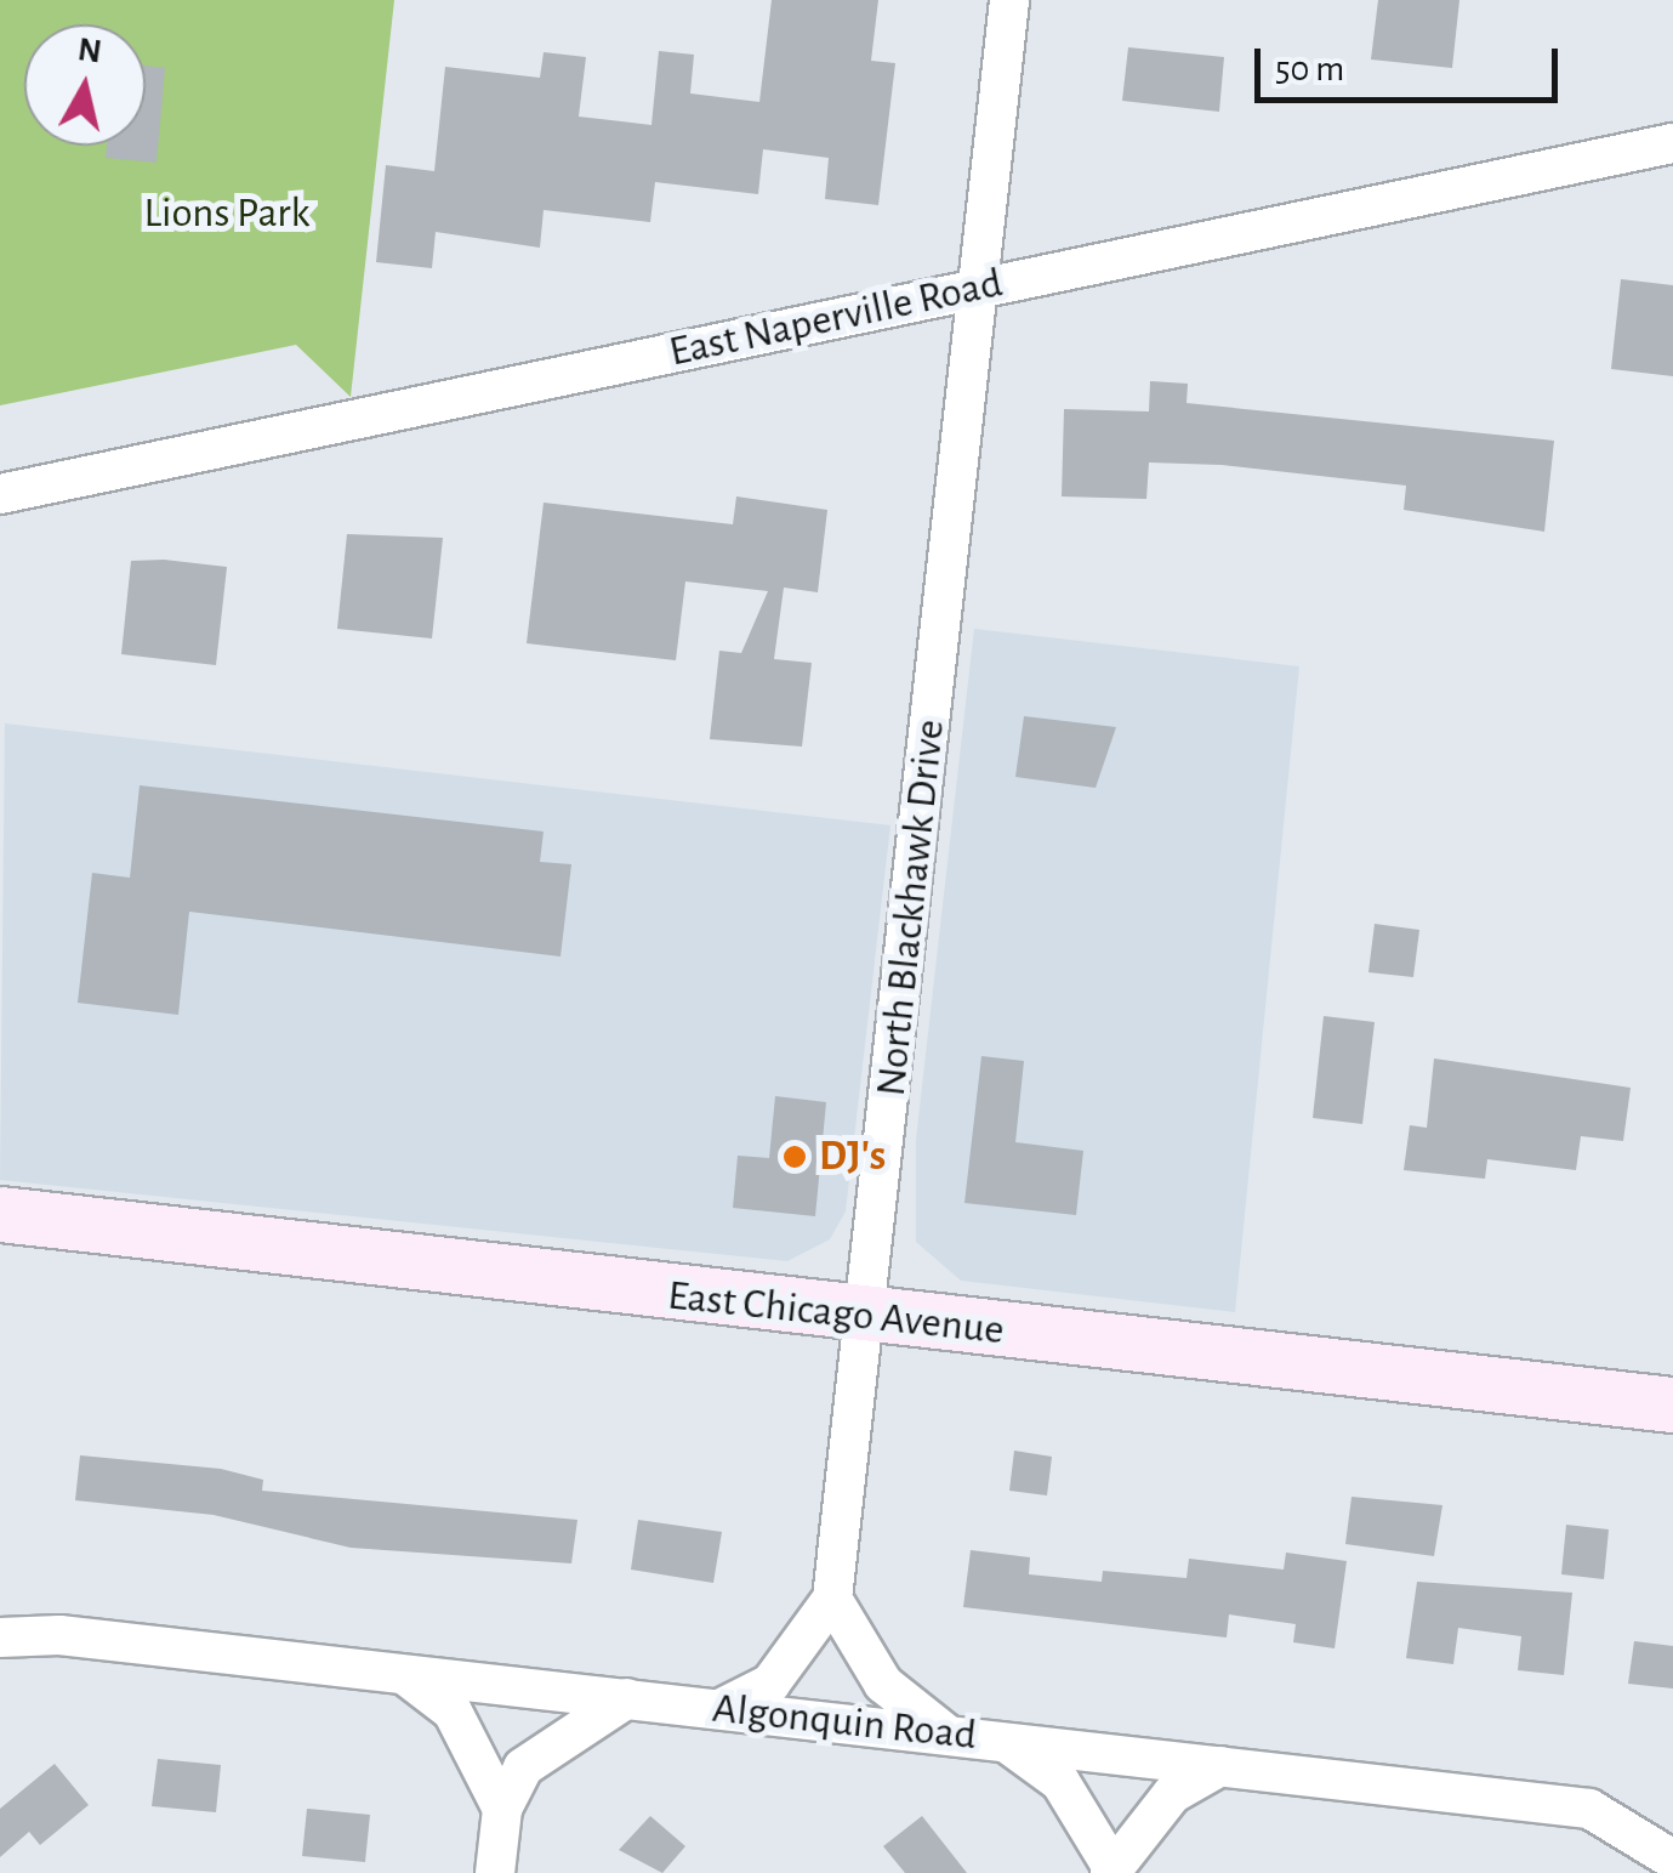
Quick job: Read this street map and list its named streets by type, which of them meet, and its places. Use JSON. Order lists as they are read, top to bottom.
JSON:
{
  "streets": {
    "main road": ["East Chicago Avenue"],
    "street": ["East Naperville Road", "North Blackhawk Drive", "Algonquin Road"]
  },
  "crossings": [
    ["East Naperville Road", "North Blackhawk Drive"],
    ["North Blackhawk Drive", "East Chicago Avenue"],
    ["North Blackhawk Drive", "Algonquin Road"]
  ],
  "parks": ["Lions Park"],
  "places": ["DJ's"],
  "scale_bar": "50 m",
  "north": "top"
}
